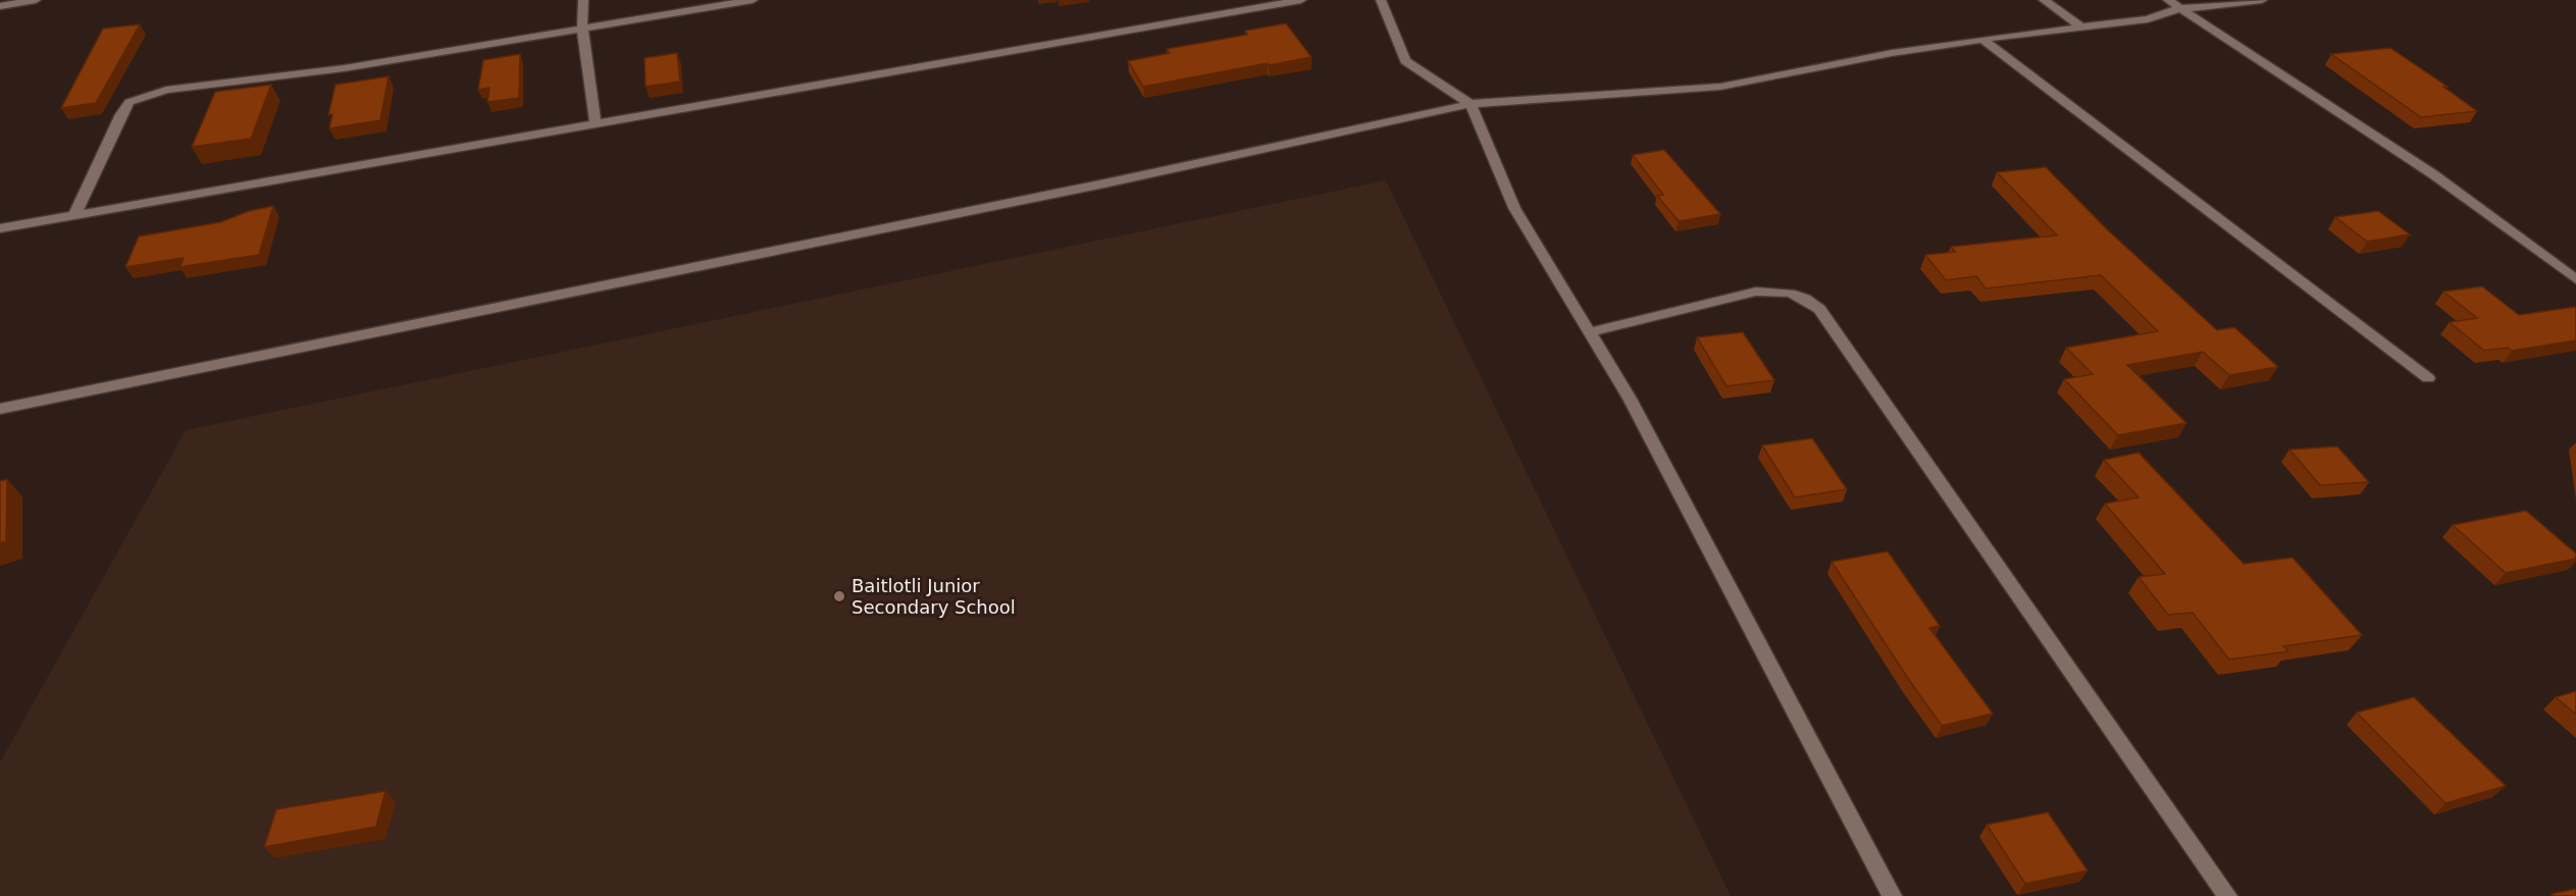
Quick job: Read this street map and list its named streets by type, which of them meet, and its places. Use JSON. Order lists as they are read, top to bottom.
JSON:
{
  "places": ["Baitlotli Junior Secondary School"]
}
